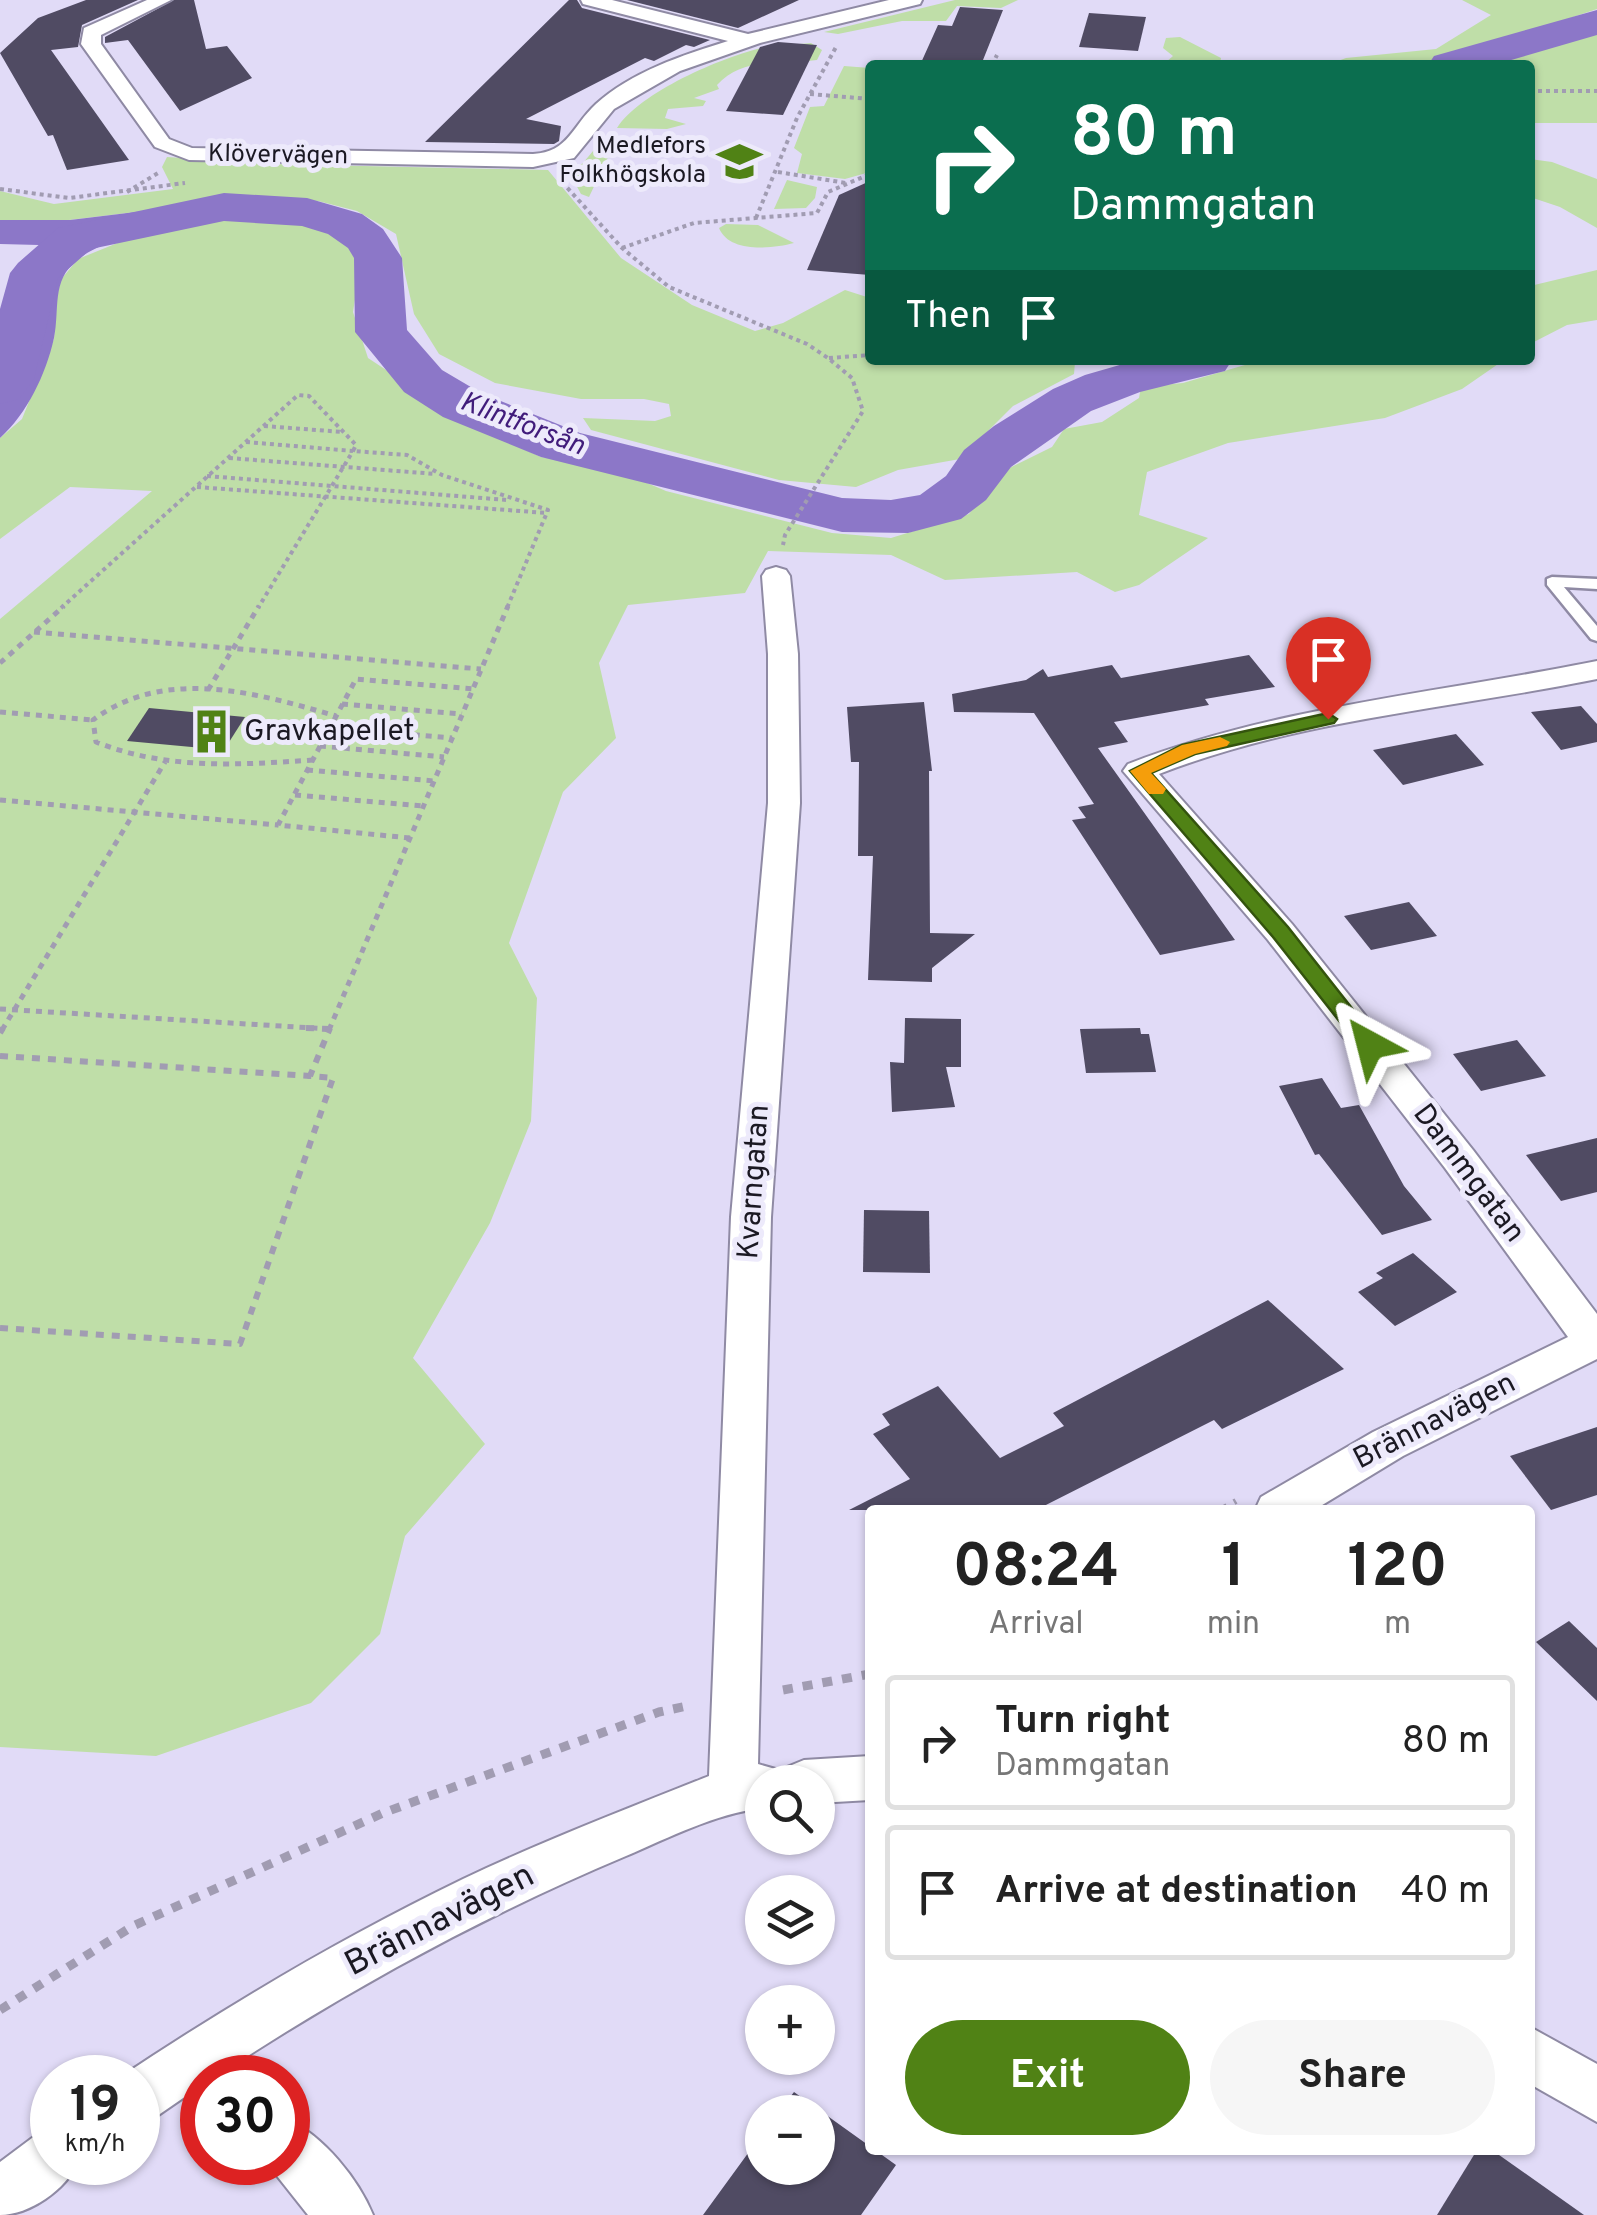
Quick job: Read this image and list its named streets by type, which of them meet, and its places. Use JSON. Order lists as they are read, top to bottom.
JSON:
{
  "streets": {
    "street": [
      "Klövervägen",
      "Dammgatan",
      "Kvarngatan",
      "Brännavägen"
    ]
  },
  "crossings": [
    ["Dammgatan", "Brännavägen"]
  ],
  "water": ["Klintforsån"],
  "places": {
    "school or university": ["Medlefors Folkhögskola"],
    "building": ["Gravkapellet"]
  },
  "page": {
    "turn": ["80 m", "Dammgatan"],
    "then": "Then",
    "eta": [
      "08:24",
      "Arrival",
      "1",
      "min",
      "120",
      "m"
    ],
    "list": [
      {
        "name": "Turn right",
        "note": "Dammgatan",
        "value": "80 m"
      },
      {
        "name": "Arrive at destination",
        "value": "40 m"
      }
    ],
    "map_buttons": ["+", "−"],
    "buttons": ["Exit", "Share"],
    "speed": "19 km/h",
    "limit": "30"
  }
}
